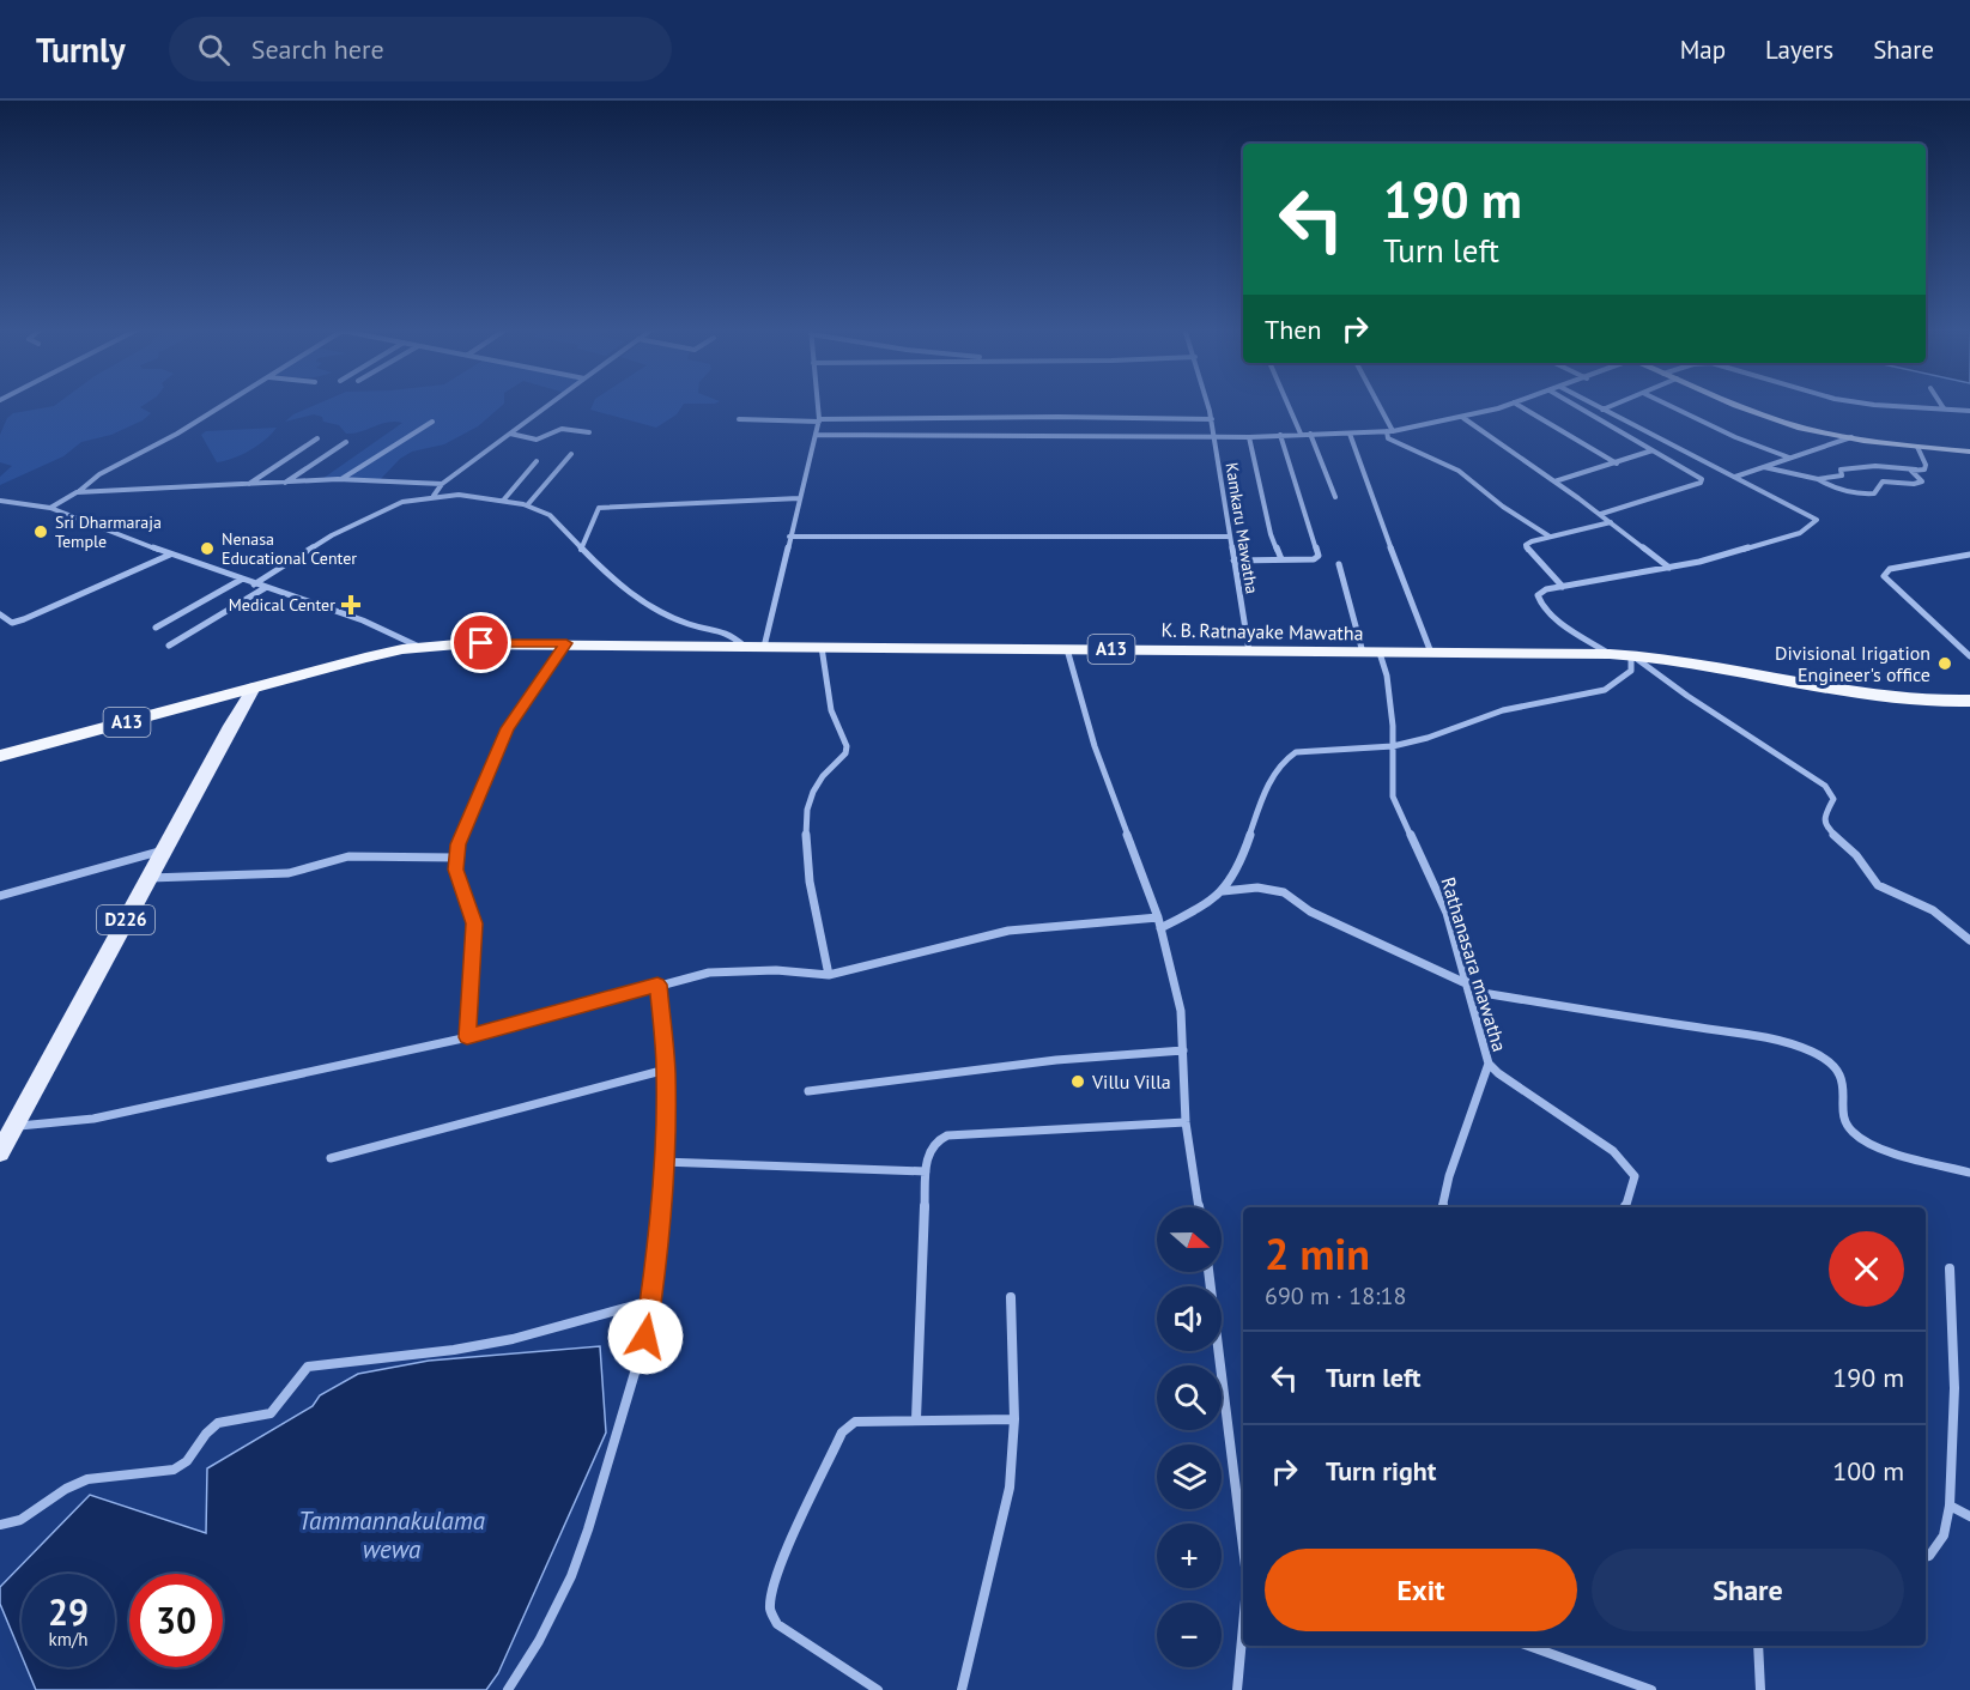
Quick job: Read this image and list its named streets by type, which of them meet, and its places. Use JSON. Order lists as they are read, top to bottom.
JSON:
{
  "streets": {
    "highway": ["K. B. Ratnayake Mawatha", "A13"],
    "main road": ["D226"],
    "street": ["Kamkaru Mawatha", "Rathanasara mawatha"]
  },
  "crossings": [
    ["Kamkaru Mawatha", "K. B. Ratnayake Mawatha"],
    ["K. B. Ratnayake Mawatha", "A13"],
    ["K. B. Ratnayake Mawatha", "D226"],
    ["K. B. Ratnayake Mawatha", "Rathanasara mawatha"],
    ["A13", "D226"]
  ],
  "water": ["Tammannakulama wewa"],
  "places": {
    "other": [
      "Sri Dharmaraja Temple",
      "Nenasa Educational Center",
      "Divisional Irigation Engineer's office",
      "Villu Villa"
    ],
    "health": ["Medical Center"]
  },
  "north": "right",
  "page": {
    "header": "Turnly",
    "search": "Search here",
    "nav": ["Map", "Layers", "Share"],
    "turn": ["190 m", "Turn left"],
    "then": "Then",
    "map_buttons": ["+", "−"],
    "heading": ["2 min", "690 m · 18:18"],
    "list": [
      {
        "name": "Turn left",
        "value": "190 m"
      },
      {
        "name": "Turn right",
        "value": "100 m"
      }
    ],
    "buttons": ["Exit", "Share"],
    "speed": "29 km/h",
    "limit": "30"
  }
}
